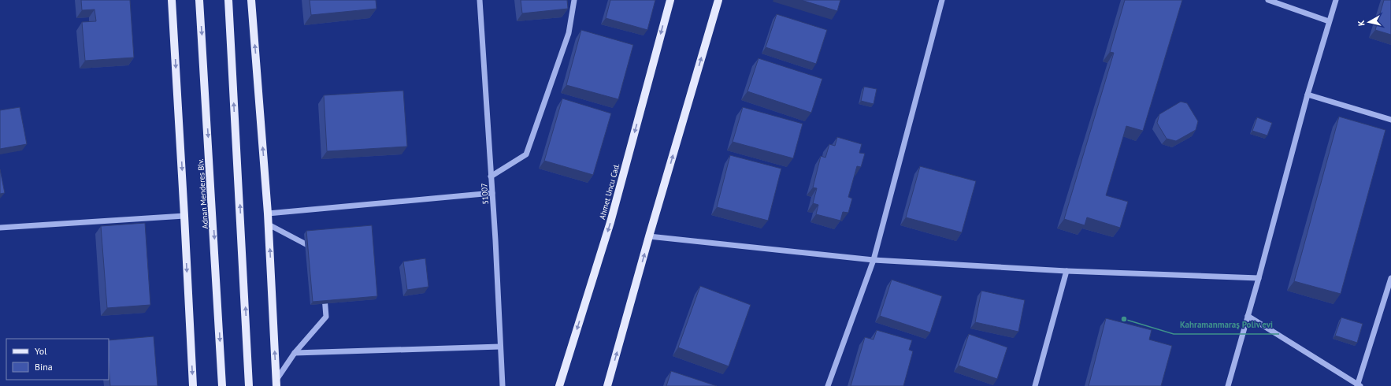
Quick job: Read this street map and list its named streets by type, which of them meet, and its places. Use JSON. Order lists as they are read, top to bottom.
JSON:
{
  "streets": {
    "main road": ["Ahmet Uncu Cad.", "Adnan Menderes Blv."],
    "street": ["51007"]
  },
  "places": ["Kahramanmaraş Poliv evi"],
  "legend": ["Yol", "Bina"],
  "north": "left"
}
